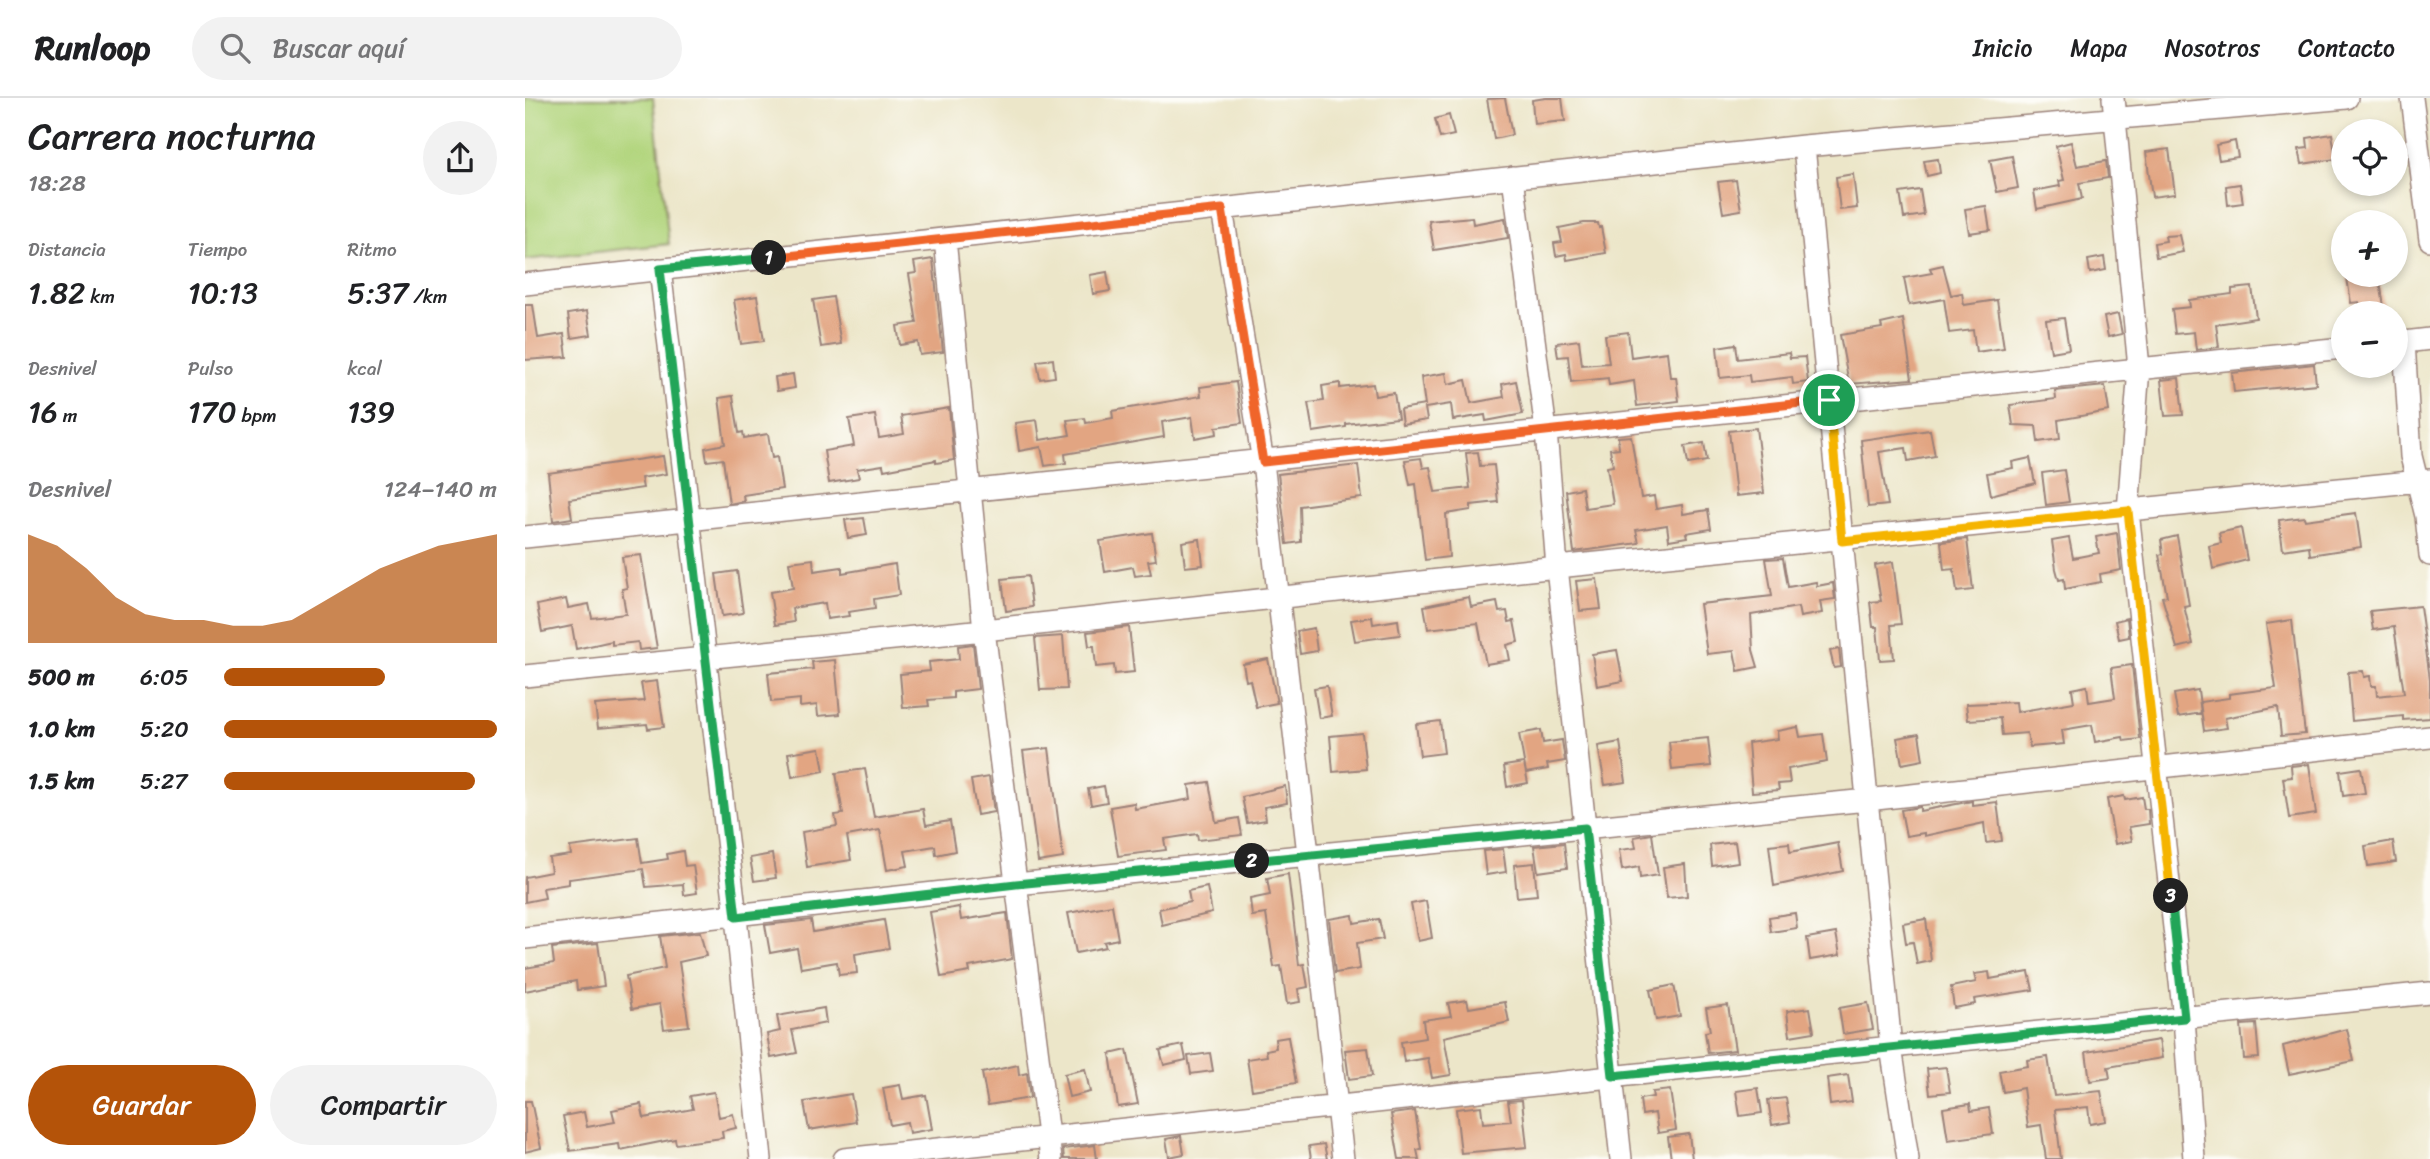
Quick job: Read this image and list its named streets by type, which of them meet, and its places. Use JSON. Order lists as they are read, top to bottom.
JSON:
{
  "page": {
    "header": "Runloop",
    "search": "Buscar aquí",
    "nav": [
      "Inicio",
      "Mapa",
      "Nosotros",
      "Contacto"
    ],
    "heading": ["Carrera nocturna", "18:28"],
    "map_buttons": ["+", "−"],
    "stats": [
      ["Distancia", "1.82 km"],
      ["Tiempo", "10:13"],
      ["Ritmo", "5:37 /km"],
      ["Desnivel", "16 m"],
      ["Pulso", "170 bpm"],
      ["kcal", "139"]
    ],
    "pins": ["1", "2", "3"],
    "chart": ["Desnivel", "124–140 m"],
    "list": [
      {
        "name": "500 m",
        "note": "6:05"
      },
      {
        "name": "1.0 km",
        "note": "5:20"
      },
      {
        "name": "1.5 km",
        "note": "5:27"
      }
    ],
    "buttons": ["Guardar", "Compartir"]
  }
}
